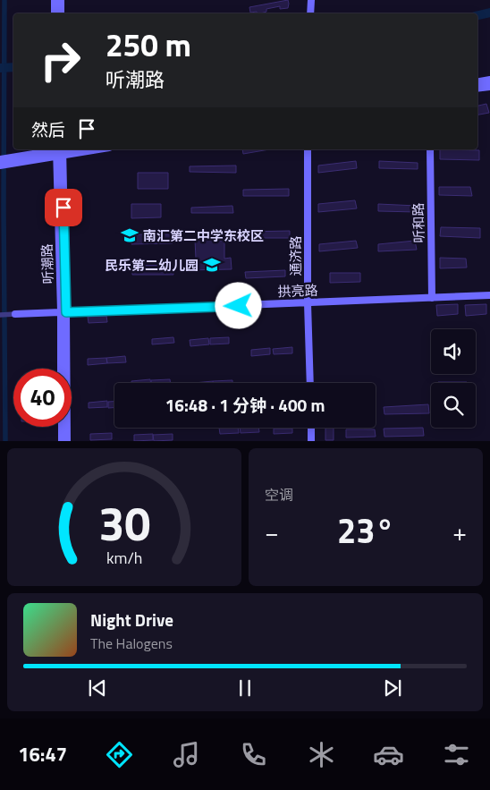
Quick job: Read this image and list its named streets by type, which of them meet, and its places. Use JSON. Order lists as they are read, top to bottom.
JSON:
{
  "streets": {
    "street": [
      "听和路",
      "通济路",
      "听潮路",
      "拱亮路"
    ]
  },
  "crossings": [
    ["听和路", "拱亮路"],
    ["通济路", "拱亮路"],
    ["听潮路", "拱亮路"]
  ],
  "places": {
    "school or university": ["南汇第二中学东校区", "民乐第二幼儿园"]
  },
  "page": {
    "turn": ["250 m", "听潮路"],
    "then": "然后",
    "limit": "40",
    "trip": "16:48 · 1 分钟 · 400 m",
    "tile": "空调",
    "heat": ["−", "23°", "+"],
    "song": ["Night Drive", "The Halogens"],
    "tabs": "16:47",
    "gauge": ["30", "km/h"]
  }
}
